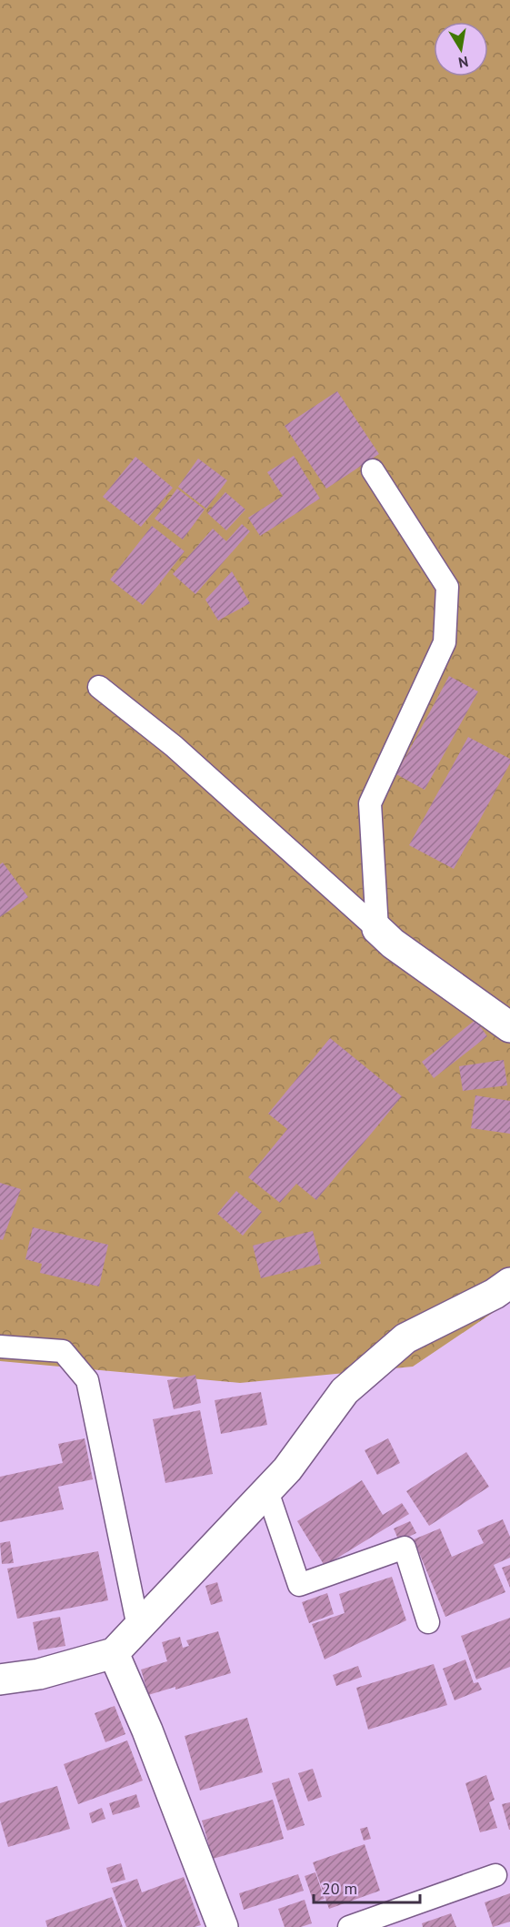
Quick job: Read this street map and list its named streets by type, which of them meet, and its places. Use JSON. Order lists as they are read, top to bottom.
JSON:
{
  "scale_bar": "20 m",
  "north": "bottom"
}
